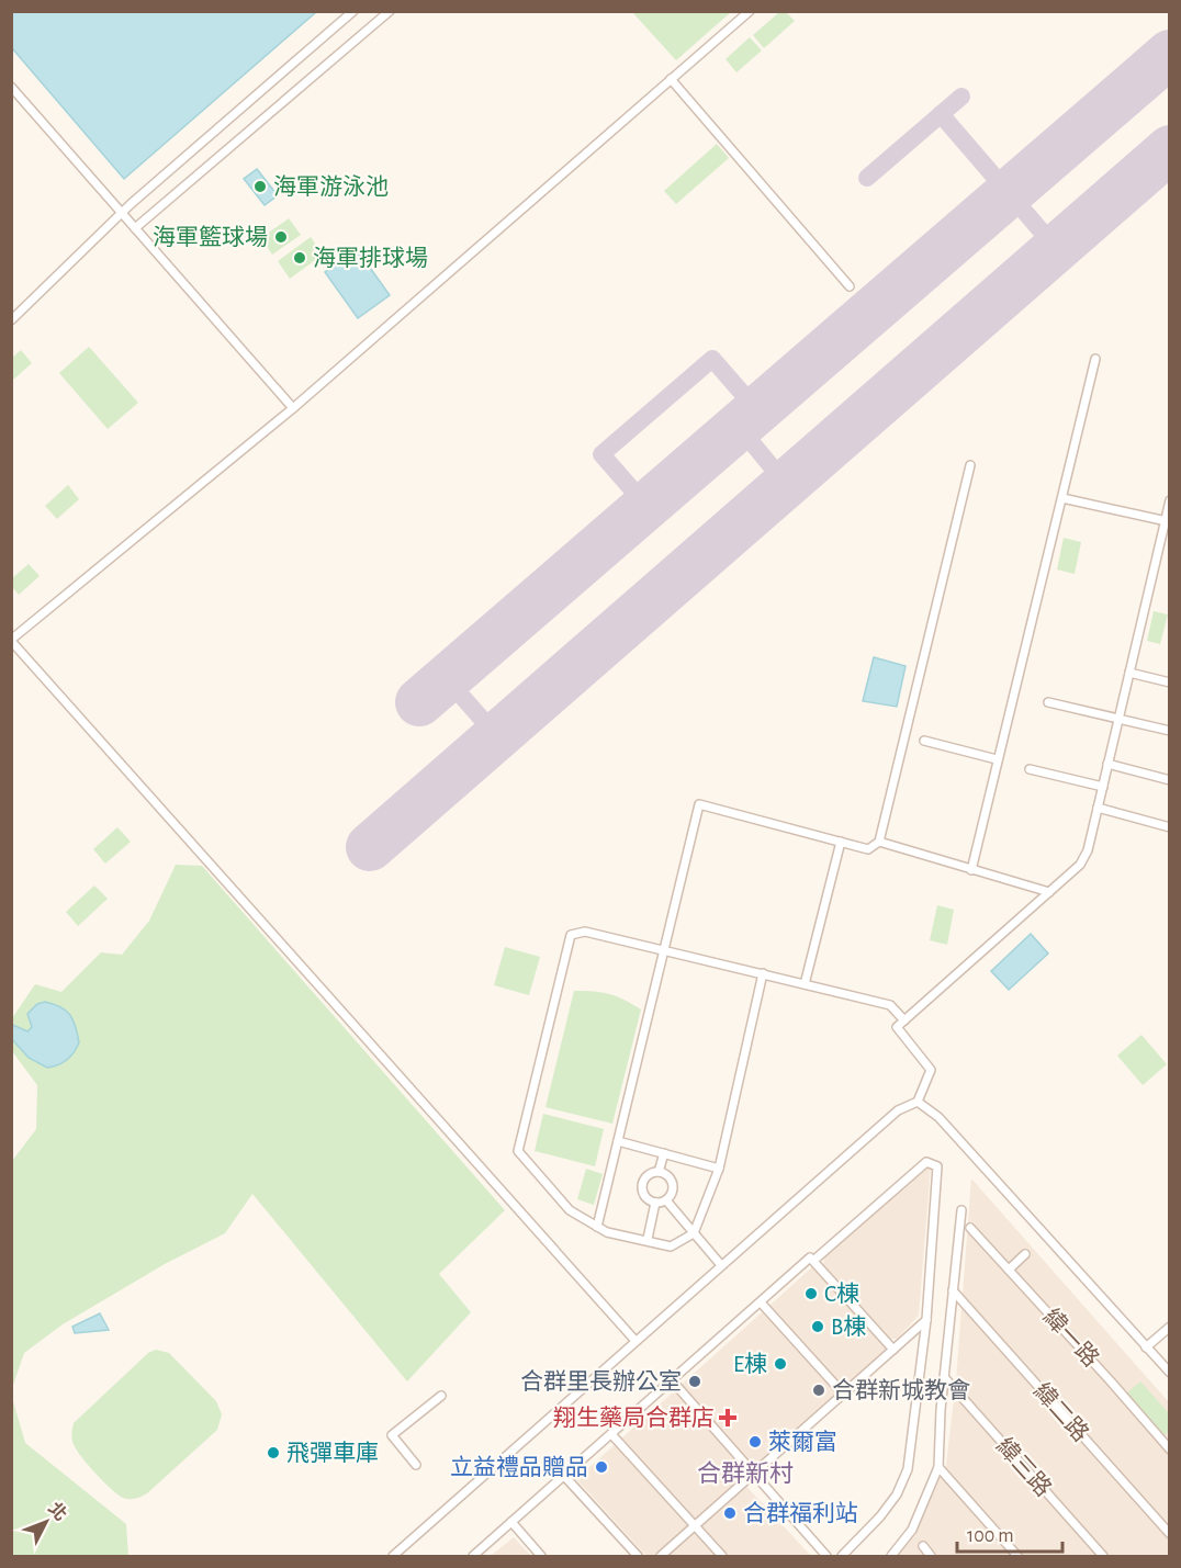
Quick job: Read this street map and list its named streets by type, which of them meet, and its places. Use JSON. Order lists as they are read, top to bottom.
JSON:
{
  "streets": {
    "street": ["緯一路", "緯二路", "緯三路"]
  },
  "districts": ["合群新村"],
  "places": {
    "other": [
      "海軍游泳池",
      "海軍籃球場",
      "海軍排球場",
      "C棟",
      "B棟",
      "E棟",
      "合群里長辦公室",
      "合群新城教會",
      "萊爾富",
      "飛彈車庫",
      "立益禮品贈品",
      "合群福利站"
    ],
    "health": ["翔生藥局合群店"]
  },
  "scale_bar": "100 m",
  "north": "top right"
}
